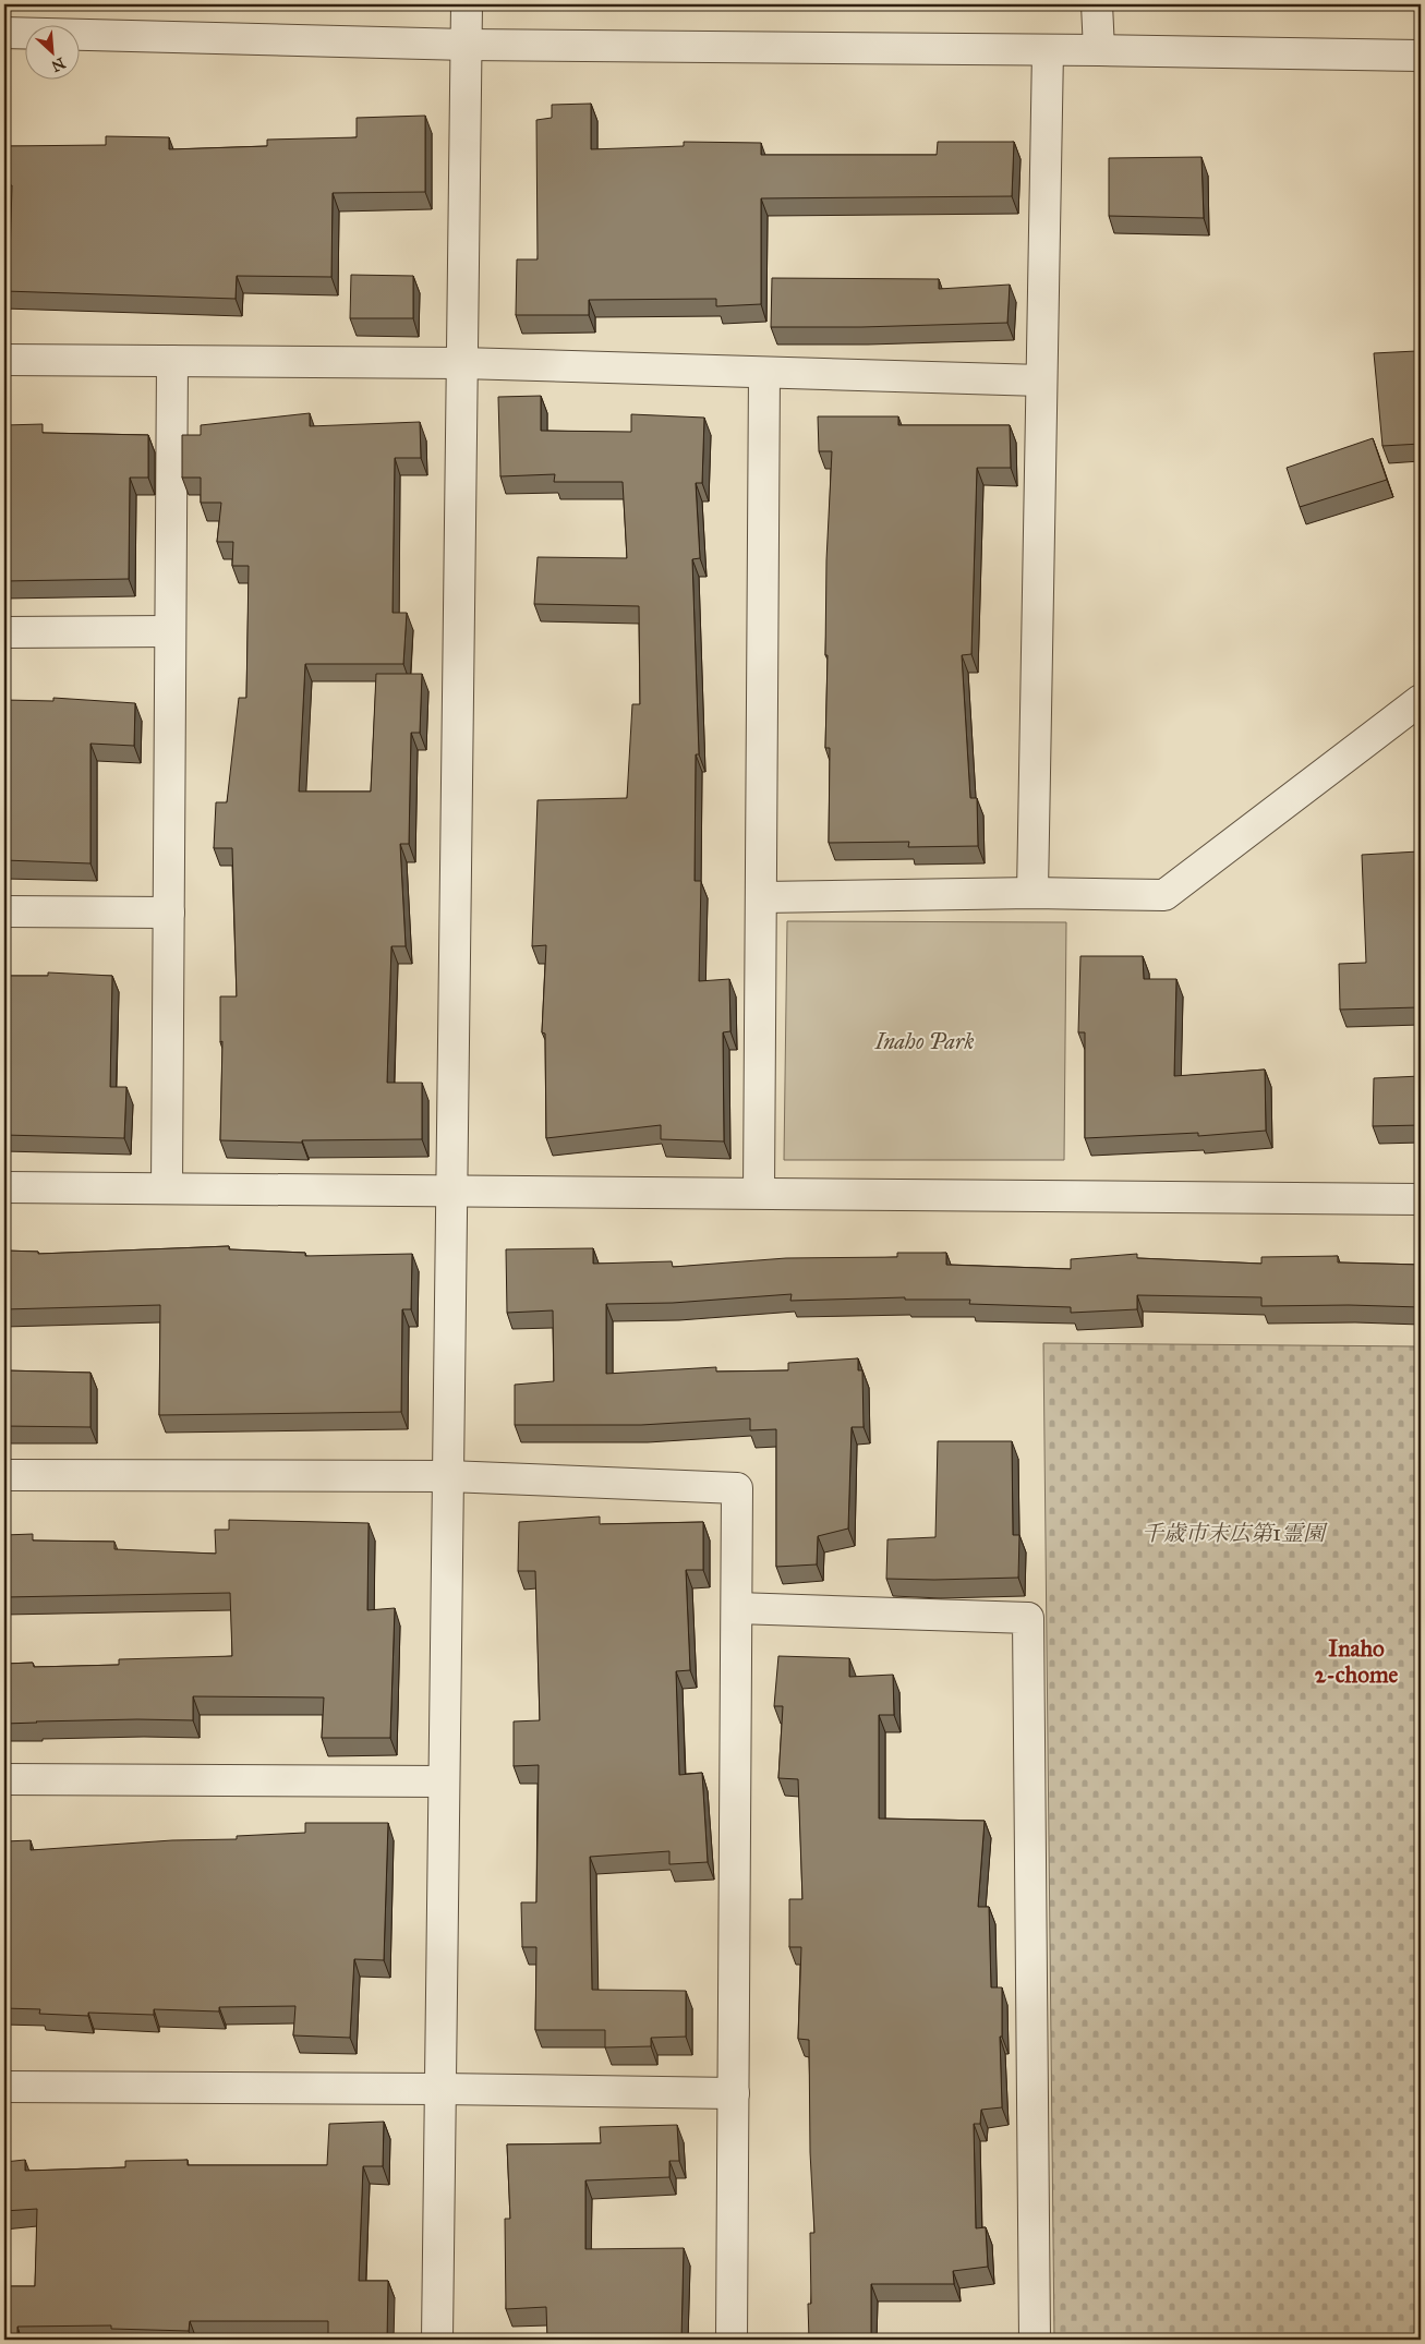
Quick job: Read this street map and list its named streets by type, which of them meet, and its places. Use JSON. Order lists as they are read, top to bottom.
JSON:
{
  "districts": ["Inaho 2-chome"],
  "parks": ["Inaho Park", "千歳市末広第1霊園"],
  "north": "bottom right"
}
